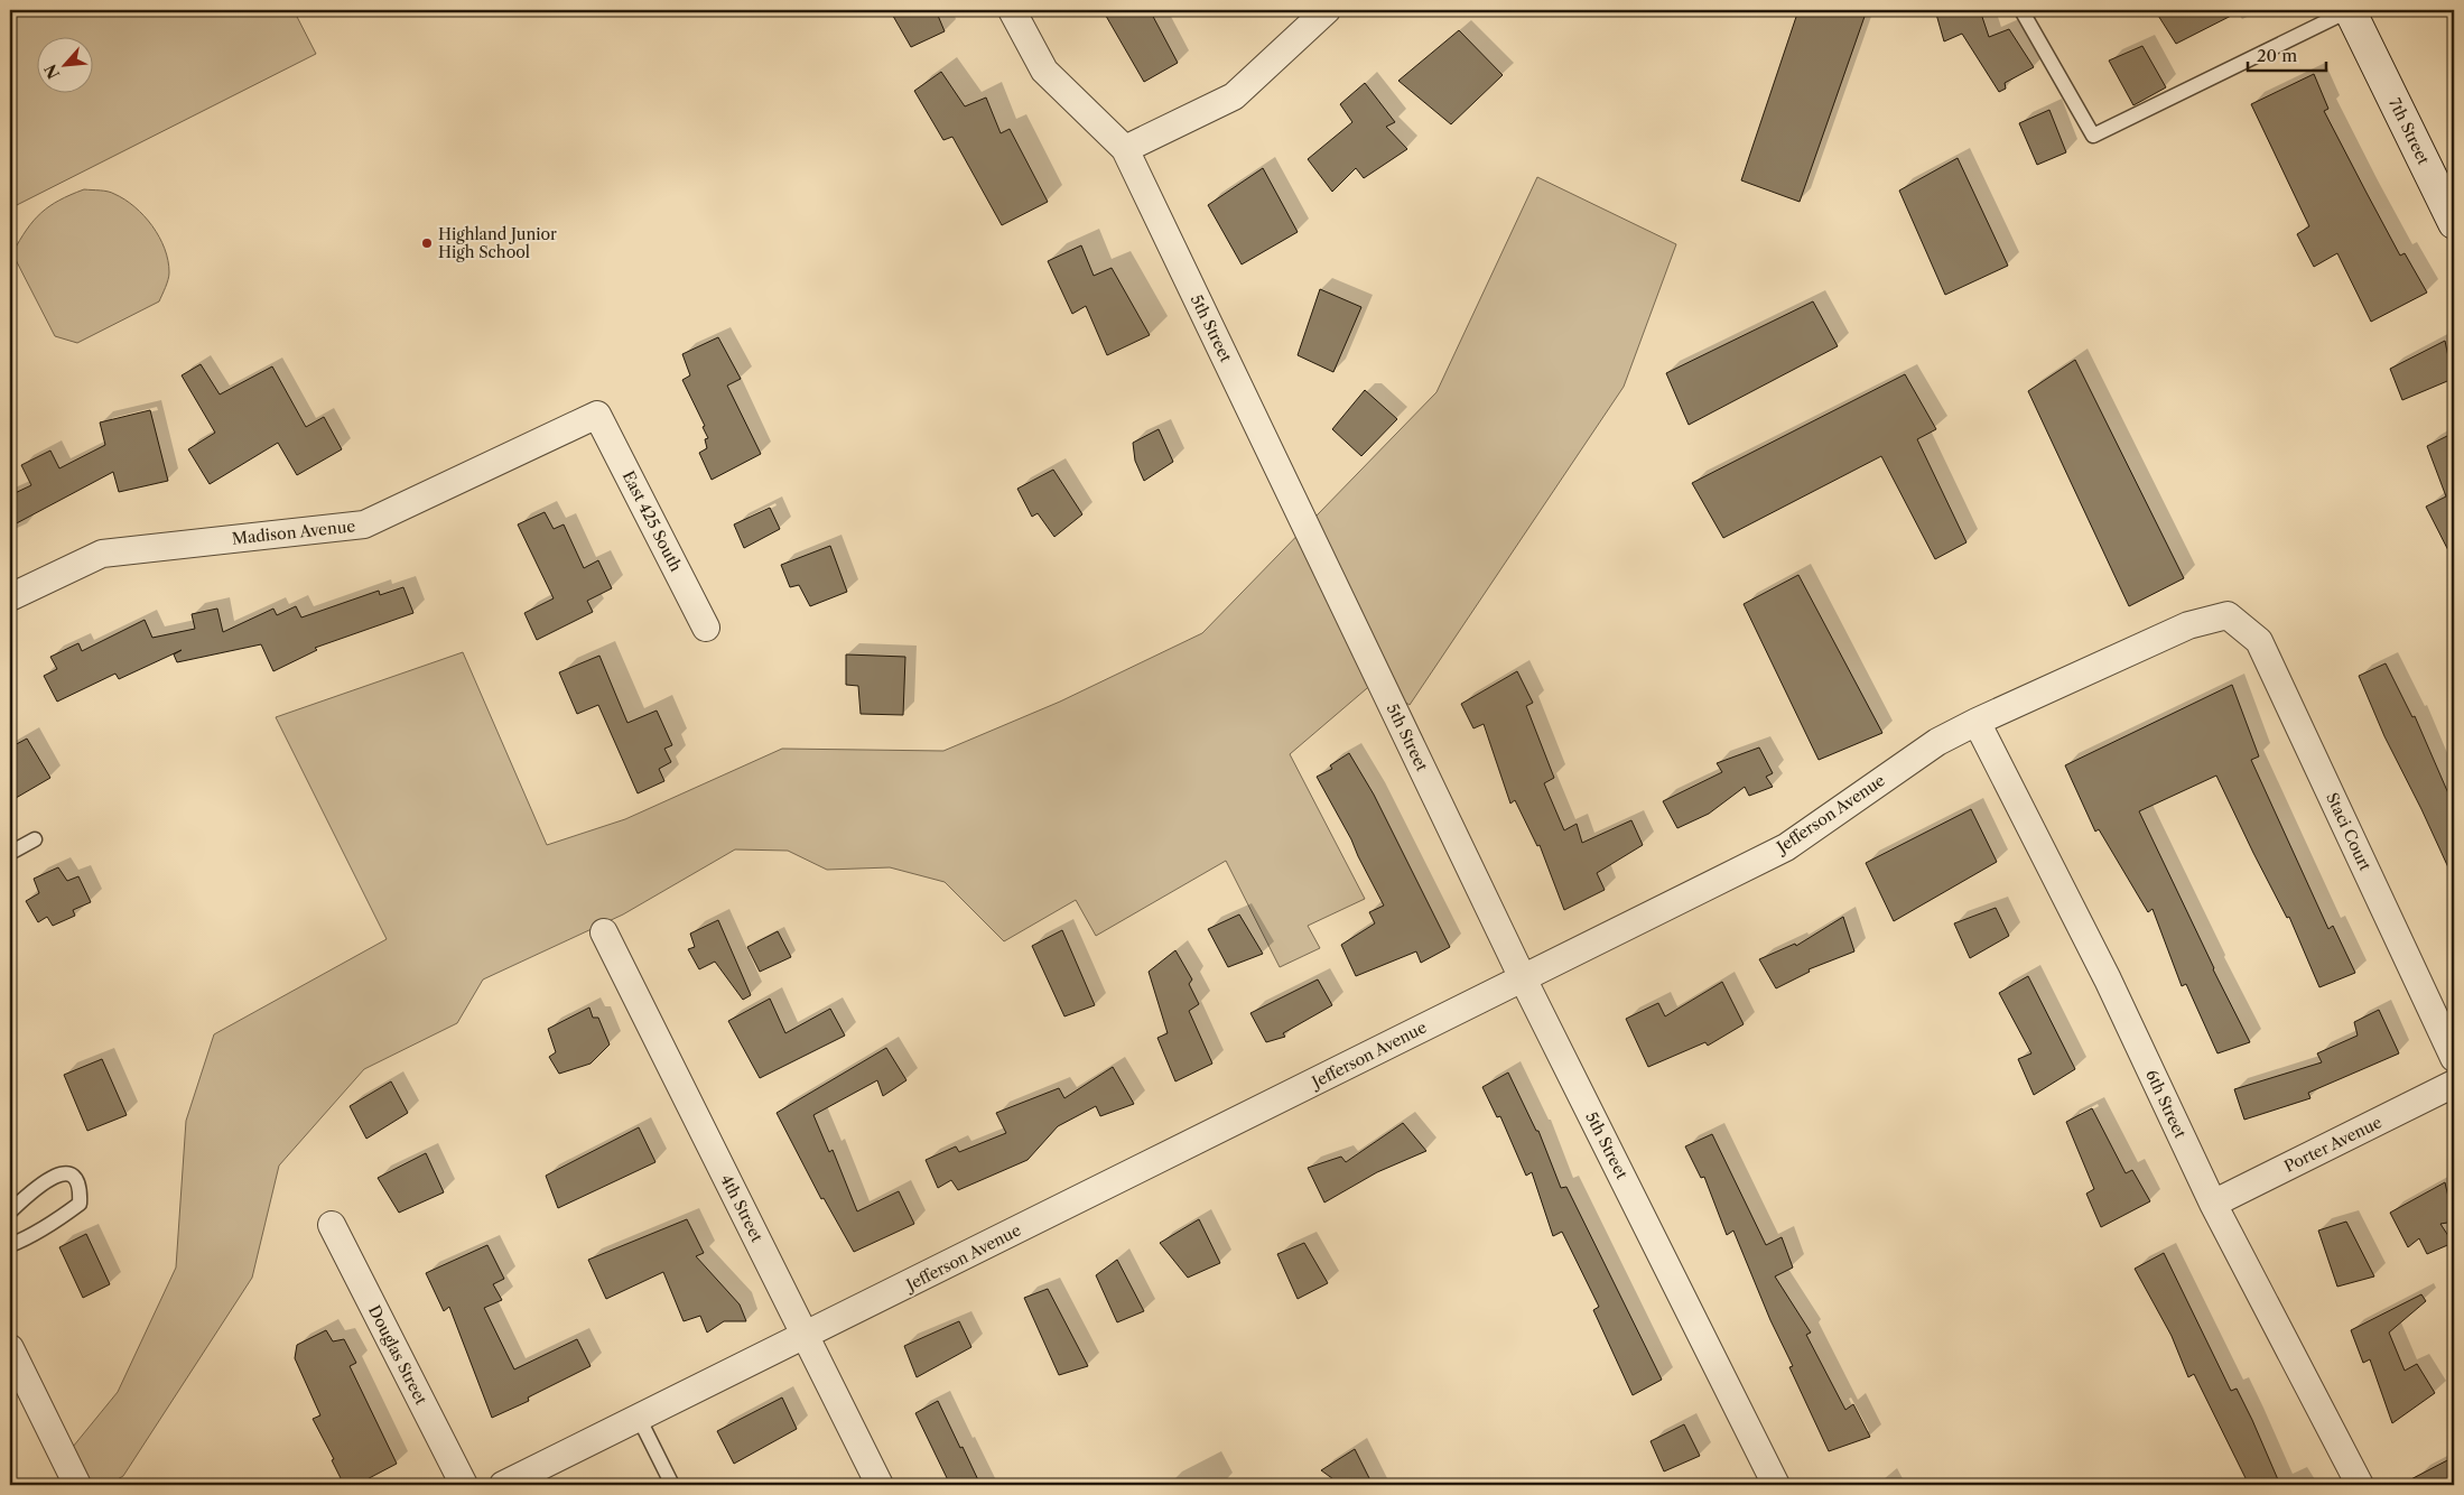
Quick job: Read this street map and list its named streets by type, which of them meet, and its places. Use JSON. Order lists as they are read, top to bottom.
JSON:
{
  "streets": {
    "street": [
      "7th Street",
      "5th Street",
      "East 425 South",
      "Madison Avenue",
      "Jefferson Avenue",
      "Staci Court",
      "6th Street",
      "Porter Avenue",
      "4th Street",
      "Douglas Street"
    ]
  },
  "crossings": [
    ["5th Street", "Jefferson Avenue"],
    ["East 425 South", "Madison Avenue"],
    ["Jefferson Avenue", "Staci Court"],
    ["Jefferson Avenue", "6th Street"],
    ["Jefferson Avenue", "4th Street"],
    ["6th Street", "Porter Avenue"]
  ],
  "places": ["Highland Junior High School"],
  "scale_bar": "20 m",
  "north": "bottom left"
}
